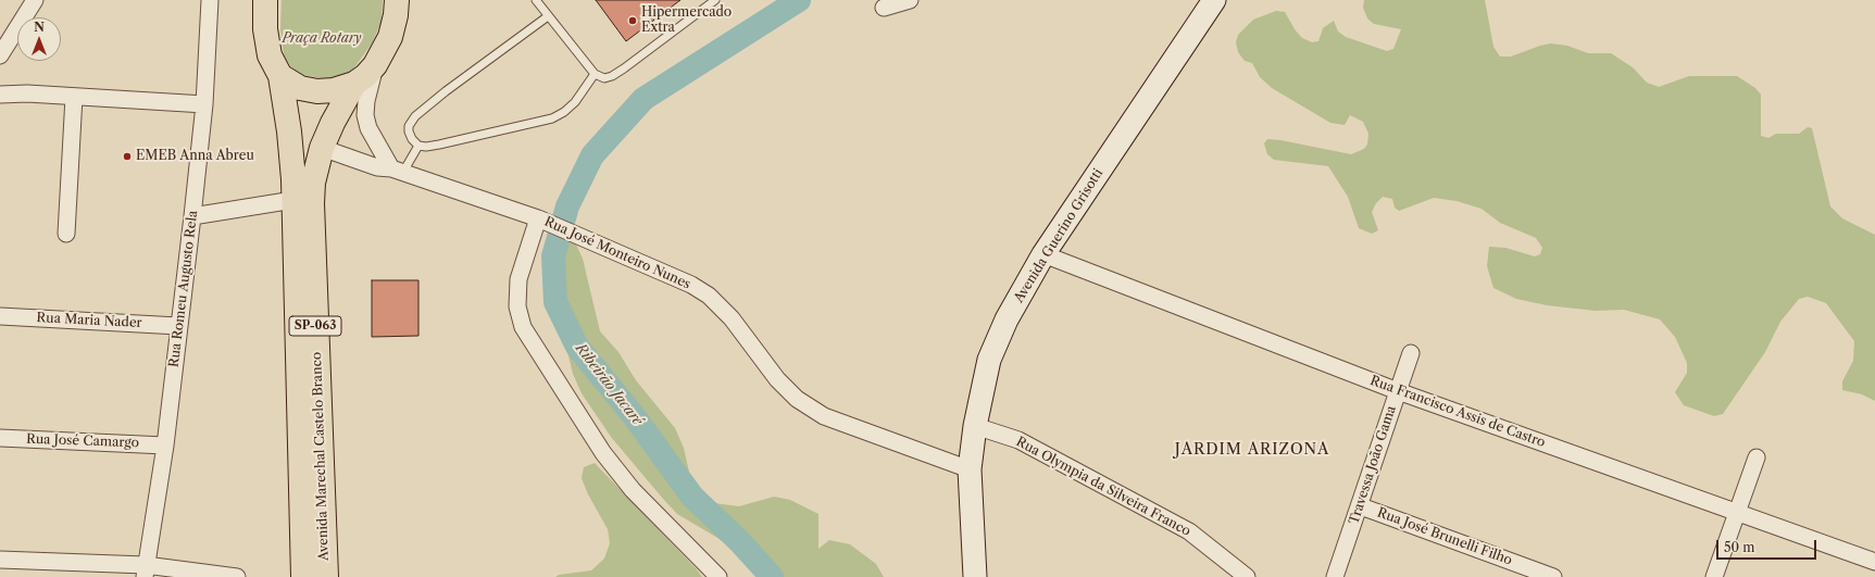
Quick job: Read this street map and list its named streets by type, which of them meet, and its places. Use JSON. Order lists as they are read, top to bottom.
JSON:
{
  "streets": {
    "main road": ["Avenida Guerino Grisotti", "SP-063", "Avenida Marechal Castelo Branco"],
    "street": [
      "Rua José Monteiro Nunes",
      "Rua Romeu Augusto Rela",
      "Rua Maria Nader",
      "Rua Francisco Assis de Castro",
      "Rua José Camargo",
      "Travessa João Gama",
      "Rua Olympia da Silveira Franco",
      "Rua José Brunelli Filho"
    ]
  },
  "crossings": [
    ["Avenida Guerino Grisotti", "Rua José Monteiro Nunes"],
    ["Avenida Guerino Grisotti", "Rua Francisco Assis de Castro"],
    ["Avenida Guerino Grisotti", "Rua Olympia da Silveira Franco"],
    ["Rua José Monteiro Nunes", "Avenida Marechal Castelo Branco"],
    ["Rua Romeu Augusto Rela", "Rua Maria Nader"],
    ["Rua Romeu Augusto Rela", "Rua José Camargo"],
    ["SP-063", "Avenida Marechal Castelo Branco"],
    ["Rua Francisco Assis de Castro", "Travessa João Gama"],
    ["Travessa João Gama", "Rua José Brunelli Filho"]
  ],
  "districts": ["JARDIM ARIZONA"],
  "water": ["Ribeirão Jacaré"],
  "parks": ["Praça Rotary"],
  "places": ["Hipermercado Extra", "EMEB Anna Abreu"],
  "scale_bar": "50 m",
  "north": "top"
}
